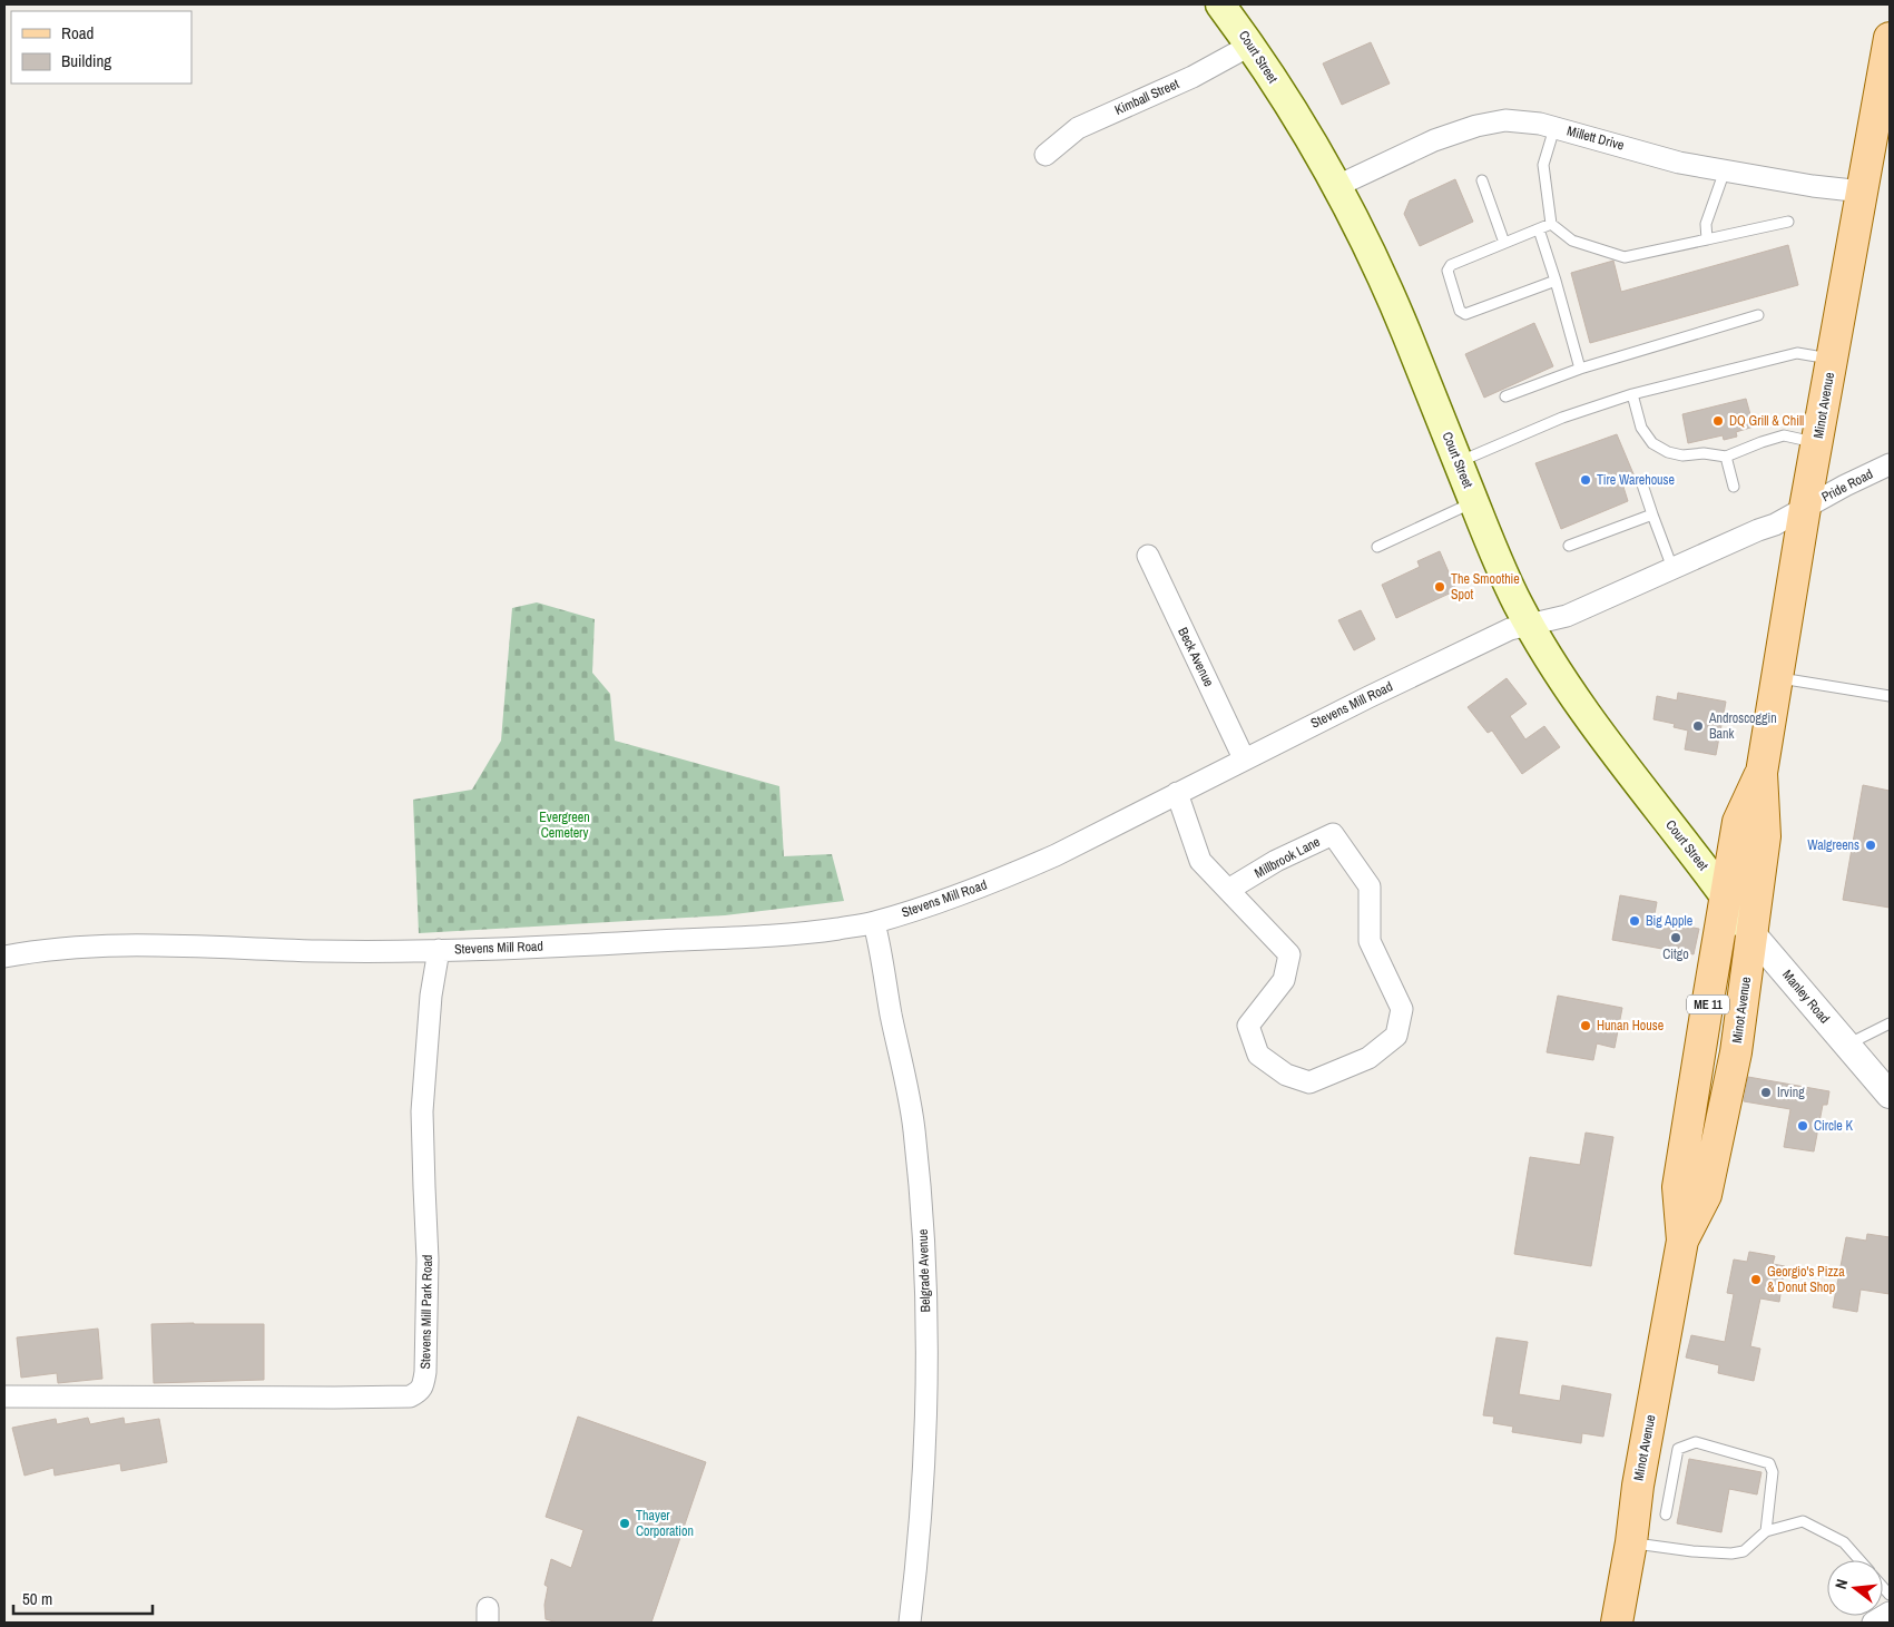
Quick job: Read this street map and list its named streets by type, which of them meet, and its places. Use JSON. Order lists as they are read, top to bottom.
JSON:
{
  "streets": {
    "main road": [
      "Court Street",
      "Minot Avenue",
      "Manley Road",
      "ME 11"
    ],
    "street": [
      "Kimball Street",
      "Millett Drive",
      "Pride Road",
      "Beck Avenue",
      "Stevens Mill Road",
      "Millbrook Lane",
      "Belgrade Avenue",
      "Stevens Mill Park Road"
    ]
  },
  "crossings": [
    ["Court Street", "Kimball Street"],
    ["Court Street", "Millett Drive"],
    ["Court Street", "Minot Avenue"],
    ["Court Street", "Stevens Mill Road"],
    ["Court Street", "Manley Road"],
    ["Millett Drive", "Minot Avenue"],
    ["Minot Avenue", "Pride Road"],
    ["Minot Avenue", "Stevens Mill Road"],
    ["Minot Avenue", "Manley Road"],
    ["Pride Road", "Stevens Mill Road"],
    ["Beck Avenue", "Stevens Mill Road"],
    ["Stevens Mill Road", "Millbrook Lane"],
    ["Stevens Mill Road", "Belgrade Avenue"],
    ["Stevens Mill Road", "Stevens Mill Park Road"]
  ],
  "parks": ["Evergreen Cemetery"],
  "places": [
    "DQ Grill & Chill",
    "Tire Warehouse",
    "The Smoothie Spot",
    "Androscoggin Bank",
    "Walgreens",
    "Big Apple",
    "Citgo",
    "Hunan House",
    "Irving",
    "Circle K",
    "Georgio's Pizza & Donut Shop",
    "Thayer Corporation"
  ],
  "legend": ["Road", "Building"],
  "scale_bar": "50 m",
  "north": "left"
}
